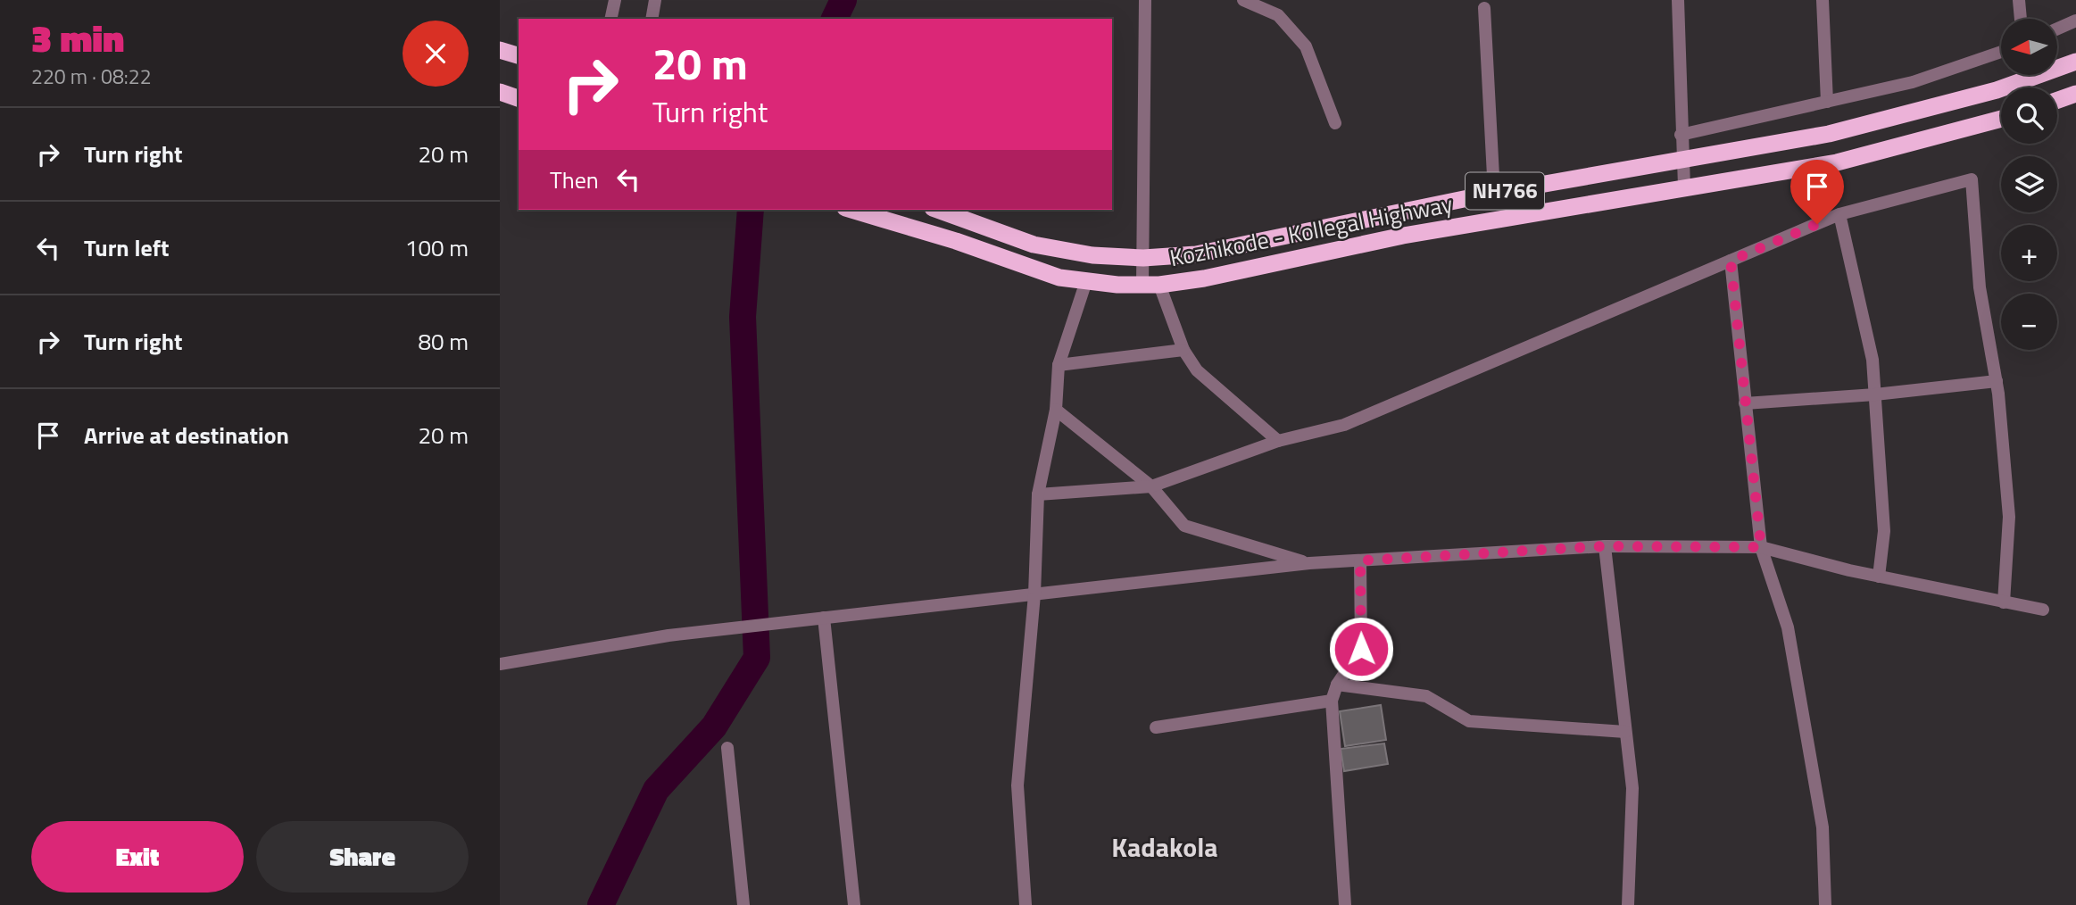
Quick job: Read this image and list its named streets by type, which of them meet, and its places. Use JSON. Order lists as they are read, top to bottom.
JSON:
{
  "streets": {
    "highway": ["NH766", "Kozhikode - Kollegal Highway"]
  },
  "districts": ["Kadakola"],
  "north": "left",
  "page": {
    "heading": ["3 min", "220 m · 08:22"],
    "map_buttons": ["+", "−"],
    "turn": ["20 m", "Turn right"],
    "list": [
      {
        "name": "Turn right",
        "value": "20 m"
      },
      {
        "name": "Turn left",
        "value": "100 m"
      },
      {
        "name": "Turn right",
        "value": "80 m"
      },
      {
        "name": "Arrive at destination",
        "value": "20 m"
      }
    ],
    "then": "Then",
    "buttons": ["Exit", "Share"]
  }
}
